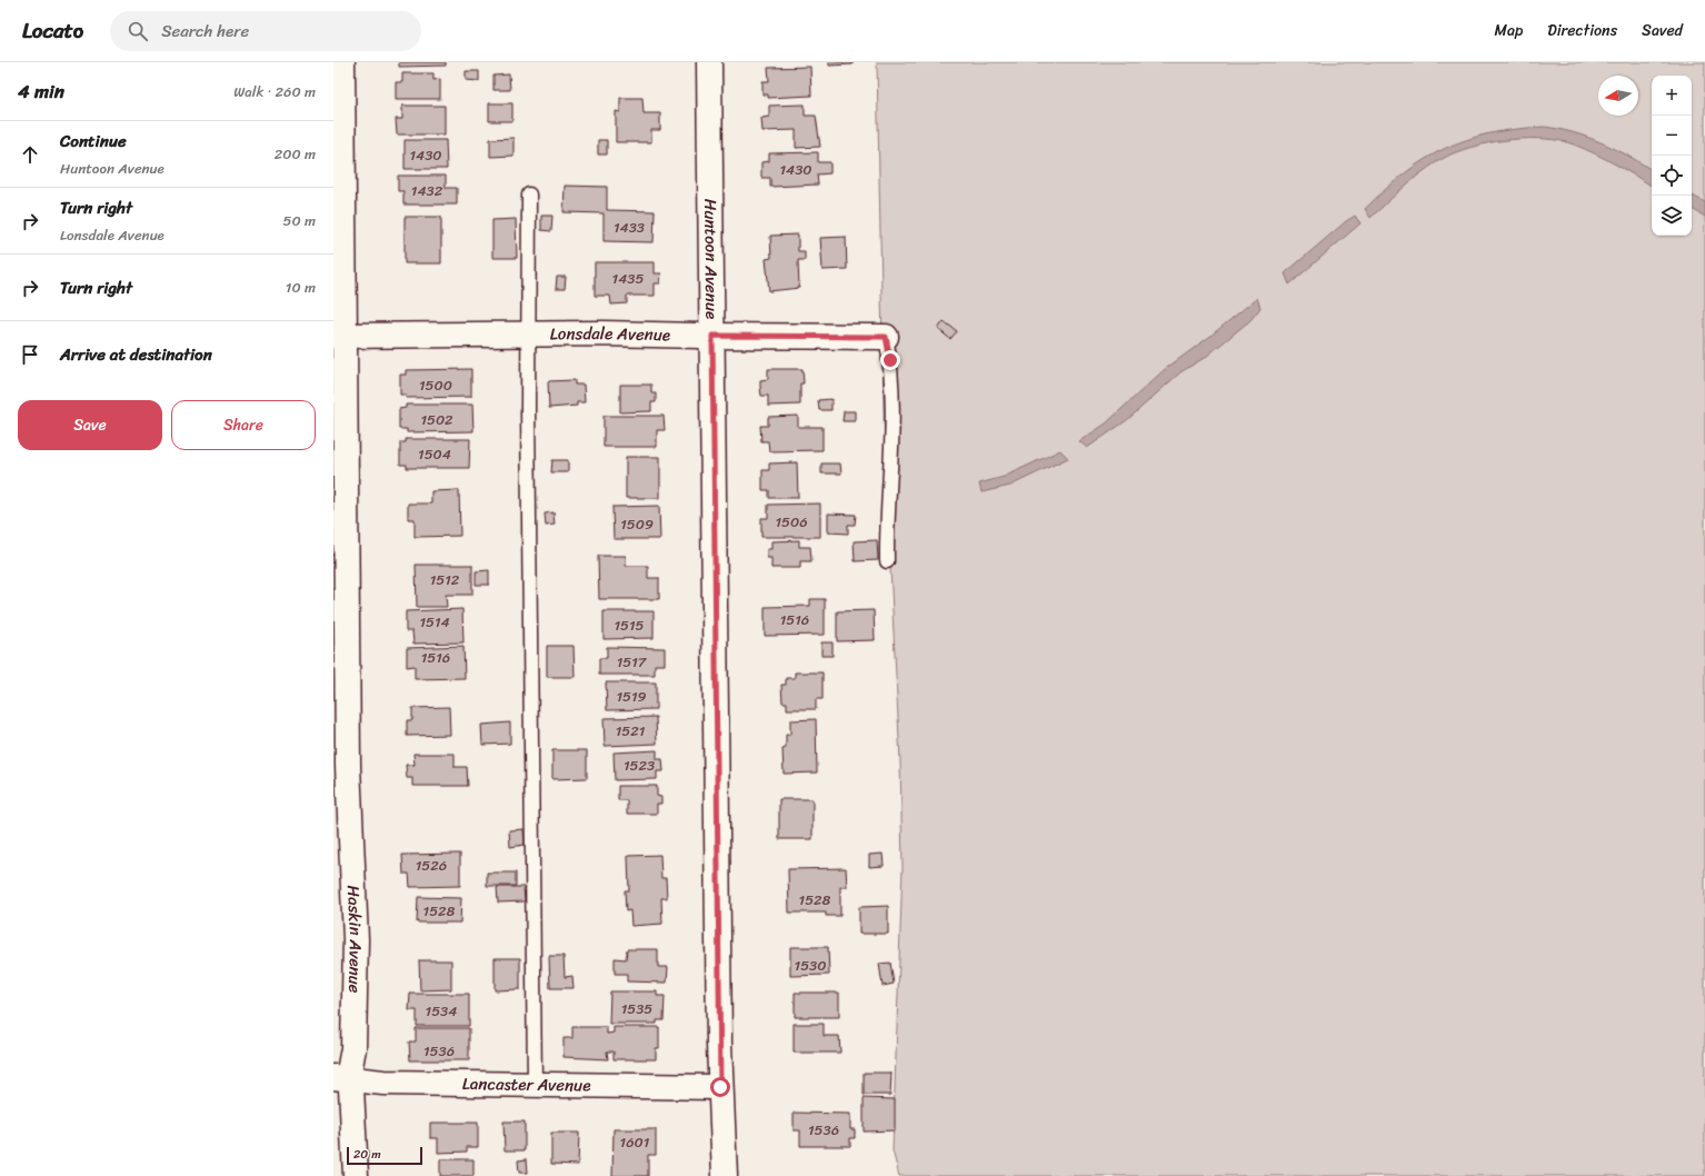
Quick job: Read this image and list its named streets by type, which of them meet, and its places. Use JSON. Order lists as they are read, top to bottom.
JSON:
{
  "streets": {
    "street": [
      "Huntoon Avenue",
      "Lonsdale Avenue",
      "Haskin Avenue",
      "Lancaster Avenue"
    ]
  },
  "crossings": [
    ["Huntoon Avenue", "Lonsdale Avenue"],
    ["Huntoon Avenue", "Lancaster Avenue"],
    ["Lonsdale Avenue", "Haskin Avenue"],
    ["Haskin Avenue", "Lancaster Avenue"]
  ],
  "house_numbers": [
    "1430",
    "1430",
    "1432",
    "1433",
    "1435",
    "1500",
    "1502",
    "1504",
    "1506",
    "1509",
    "1512",
    "1516",
    "1514",
    "1515",
    "1516",
    "1517",
    "1519",
    "1521",
    "1523",
    "1526",
    "1528",
    "1528",
    "1530",
    "1535",
    "1534",
    "1536",
    "1536",
    "1601"
  ],
  "scale_bar": "20 m",
  "north": "left",
  "page": {
    "header": "Locato",
    "search": "Search here",
    "nav": ["Map", "Directions", "Saved"],
    "heading": ["4 min", "Walk · 260 m"],
    "map_buttons": ["+", "−"],
    "list": [
      ["Continue", "Huntoon Avenue", "200 m"],
      ["Turn right", "Lonsdale Avenue", "50 m"],
      ["Turn right", "10 m"],
      "Arrive at destination"
    ],
    "buttons": ["Save", "Share"],
    "scale": "20 m"
  }
}
